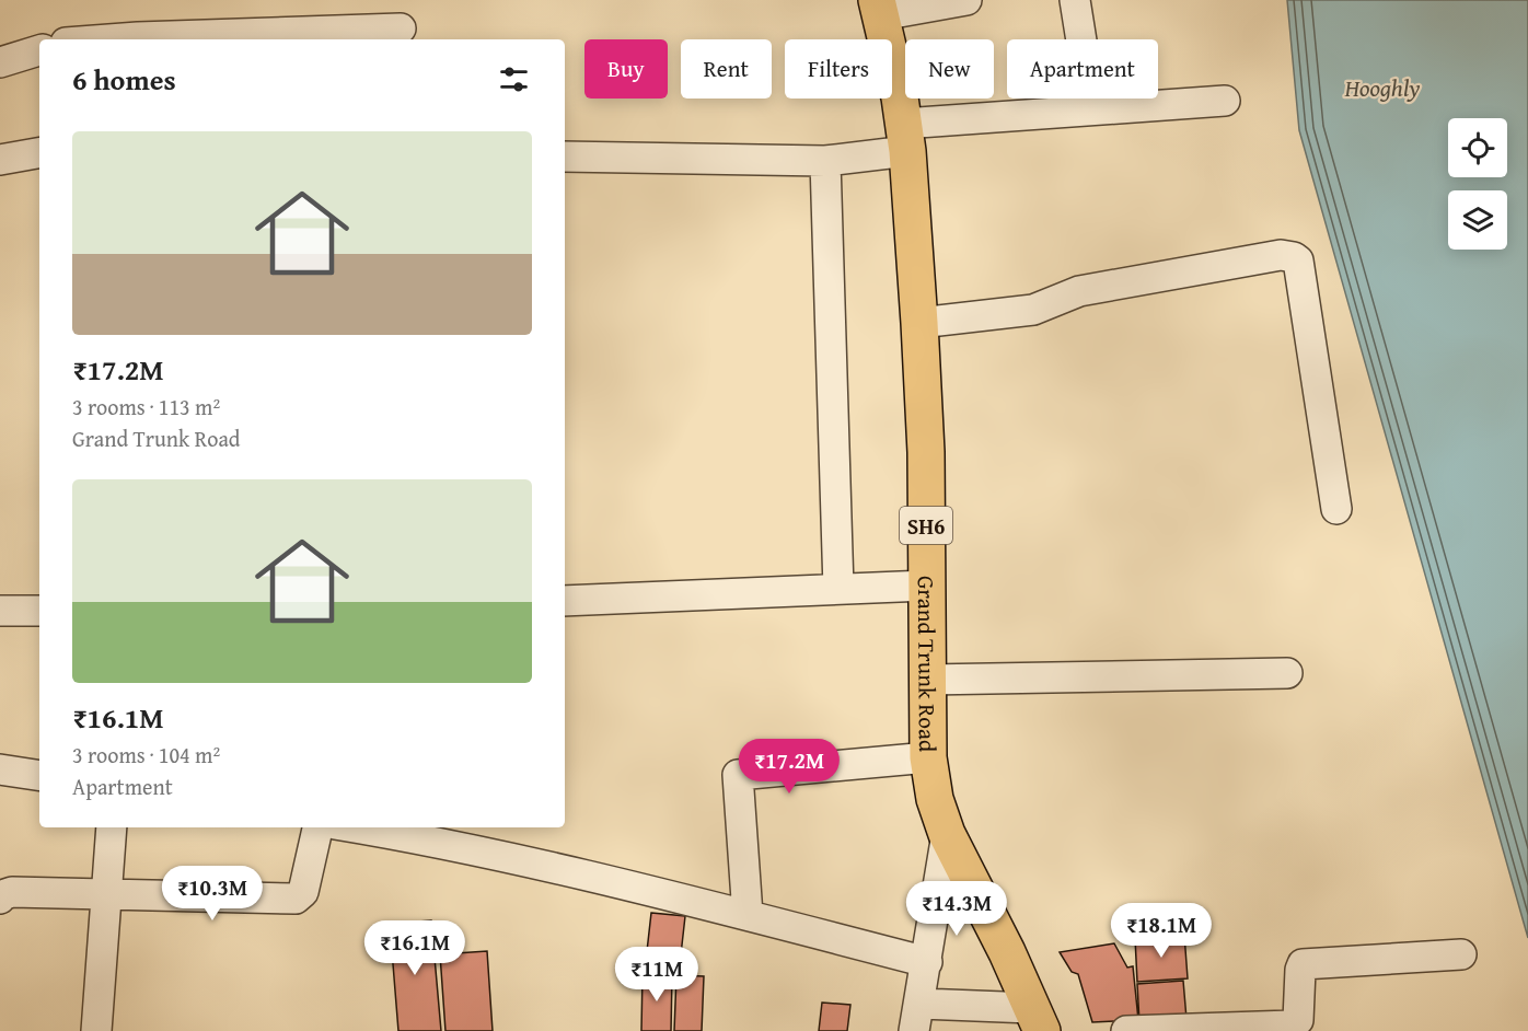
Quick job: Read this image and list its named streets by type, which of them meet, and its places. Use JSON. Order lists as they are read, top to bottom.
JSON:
{
  "streets": {
    "main road": ["SH6", "Grand Trunk Road"]
  },
  "water": ["Hooghly"],
  "page": {
    "chip": [
      "Buy",
      "Rent",
      "Filters",
      "New",
      "Apartment"
    ],
    "heading": "6 homes",
    "list": [
      {
        "name": "₹17.2M",
        "note": "3 rooms · 113 m² · Grand Trunk Road"
      },
      {
        "name": "₹16.1M",
        "note": "3 rooms · 104 m² · Apartment"
      }
    ],
    "price": [
      "₹17.2M",
      "₹10.3M",
      "₹14.3M",
      "₹18.1M",
      "₹16.1M",
      "₹11M"
    ]
  }
}
